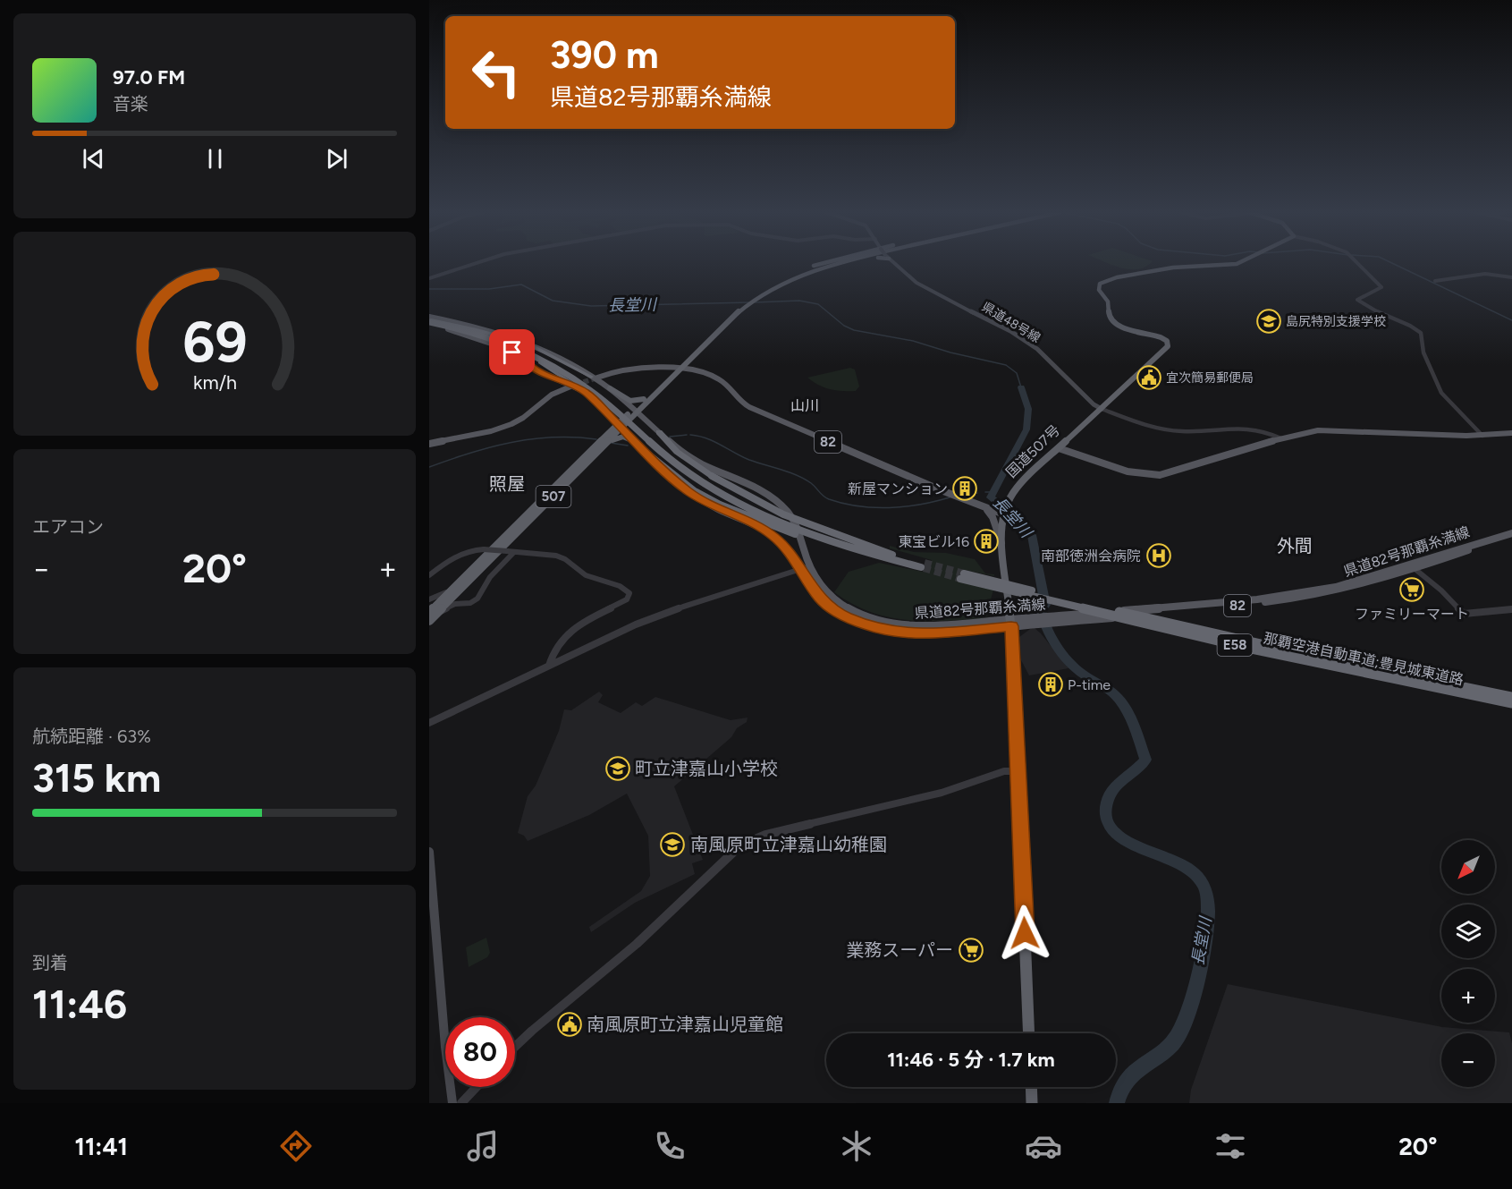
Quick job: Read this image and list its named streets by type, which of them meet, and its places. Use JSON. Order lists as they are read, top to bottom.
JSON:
{
  "streets": {
    "highway": [
      "国道507号",
      "507",
      "E58",
      "那覇空港自動車道;豊見城東道路"
    ],
    "main road": ["県道48号線", "82", "県道82号那覇糸満線"]
  },
  "crossings": [
    ["県道48号線", "国道507号"],
    ["82", "国道507号"],
    ["82", "507"],
    ["82", "県道82号那覇糸満線"],
    ["国道507号", "県道82号那覇糸満線"],
    ["507", "県道82号那覇糸満線"]
  ],
  "districts": ["山川", "照屋", "外間"],
  "water": ["長堂川"],
  "places": {
    "school or university": ["島尻特別支援学校", "町立津嘉山小学校", "南風原町立津嘉山幼稚園"],
    "public building": ["宜次簡易郵便局", "南風原町立津嘉山児童館"],
    "building": ["新屋マンション", "東宝ビル16", "P-time"],
    "hospital": ["南部徳洲会病院"],
    "supermarket": ["ファミリーマート", "業務スーパー"]
  },
  "north": "bottom left",
  "page": {
    "turn": ["390 m", "県道82号那覇糸満線"],
    "song": ["97.0 FM", "音楽"],
    "tile": [
      "エアコン",
      ["航続距離 · 63%", "315 km"],
      ["到着", "11:46"]
    ],
    "heat": ["−", "20°", "+"],
    "map_buttons": ["+", "−"],
    "limit": "80",
    "trip": "11:46 · 5 分 · 1.7 km",
    "tabs": ["11:41", "20°"],
    "gauge": ["69", "km/h"]
  }
}
